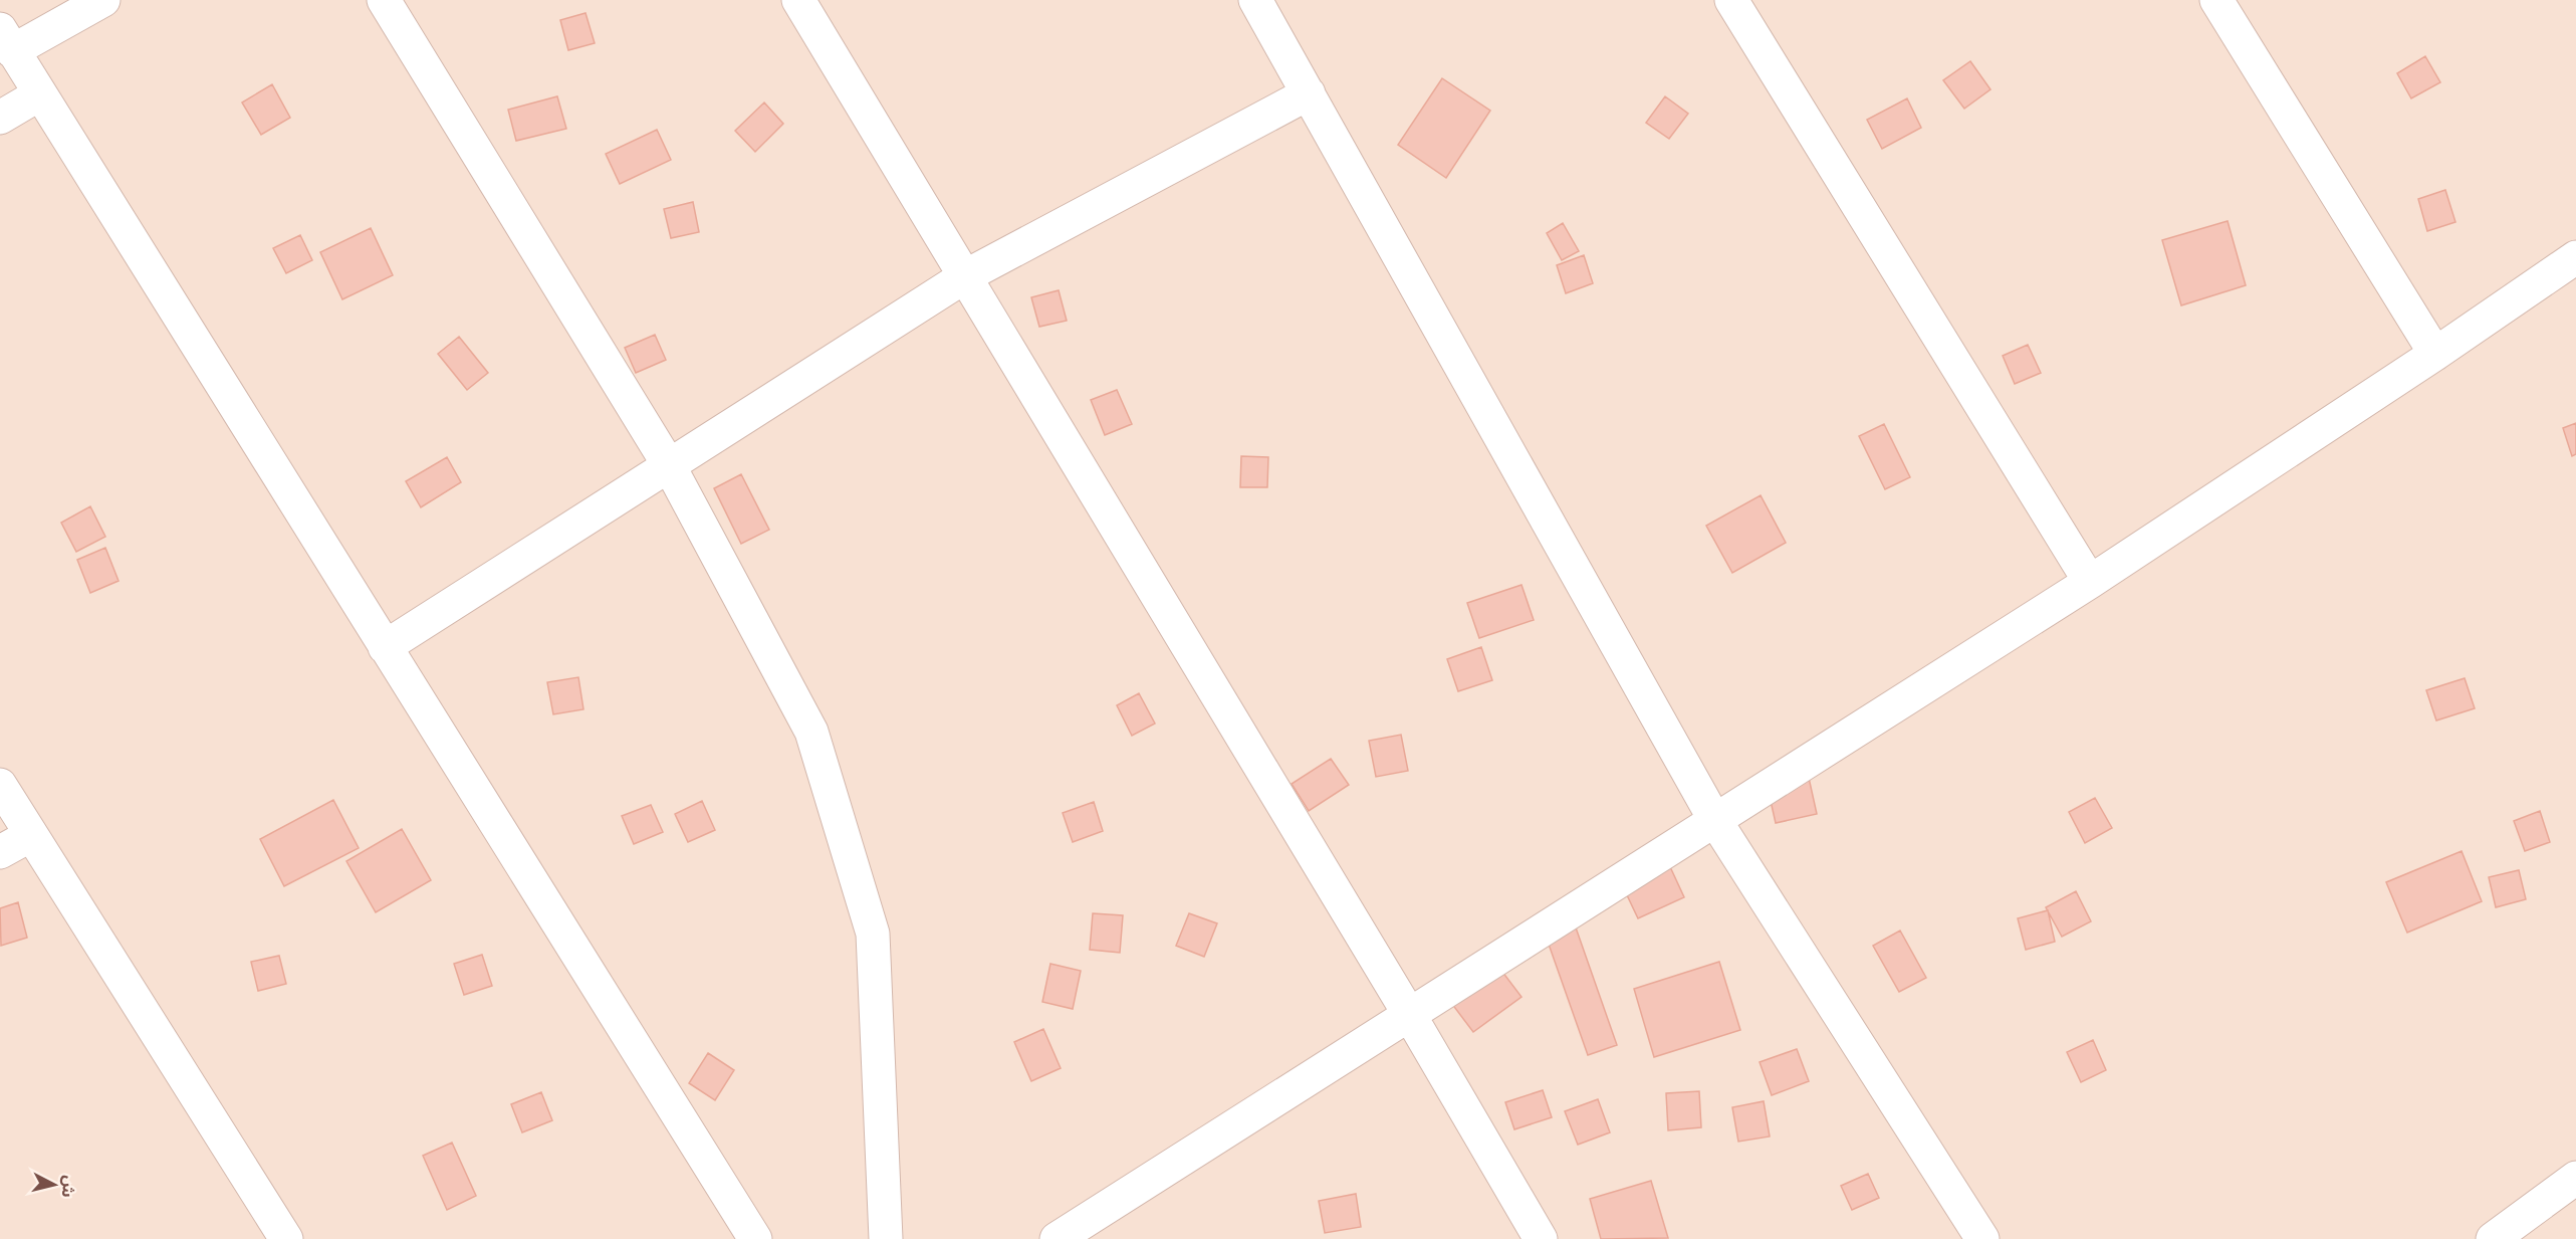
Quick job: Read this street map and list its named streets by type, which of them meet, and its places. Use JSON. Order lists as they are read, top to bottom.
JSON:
{
  "north": "right"
}
